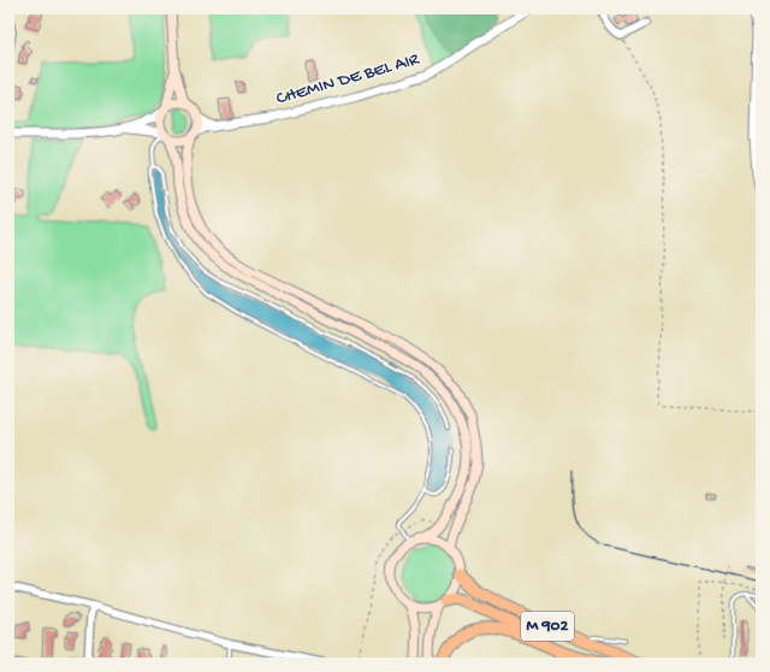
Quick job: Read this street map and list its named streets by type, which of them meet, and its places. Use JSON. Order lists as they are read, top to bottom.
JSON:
{
  "streets": {
    "highway": ["M 902"],
    "street": ["CHEMIN DE BEL AIR"]
  }
}
